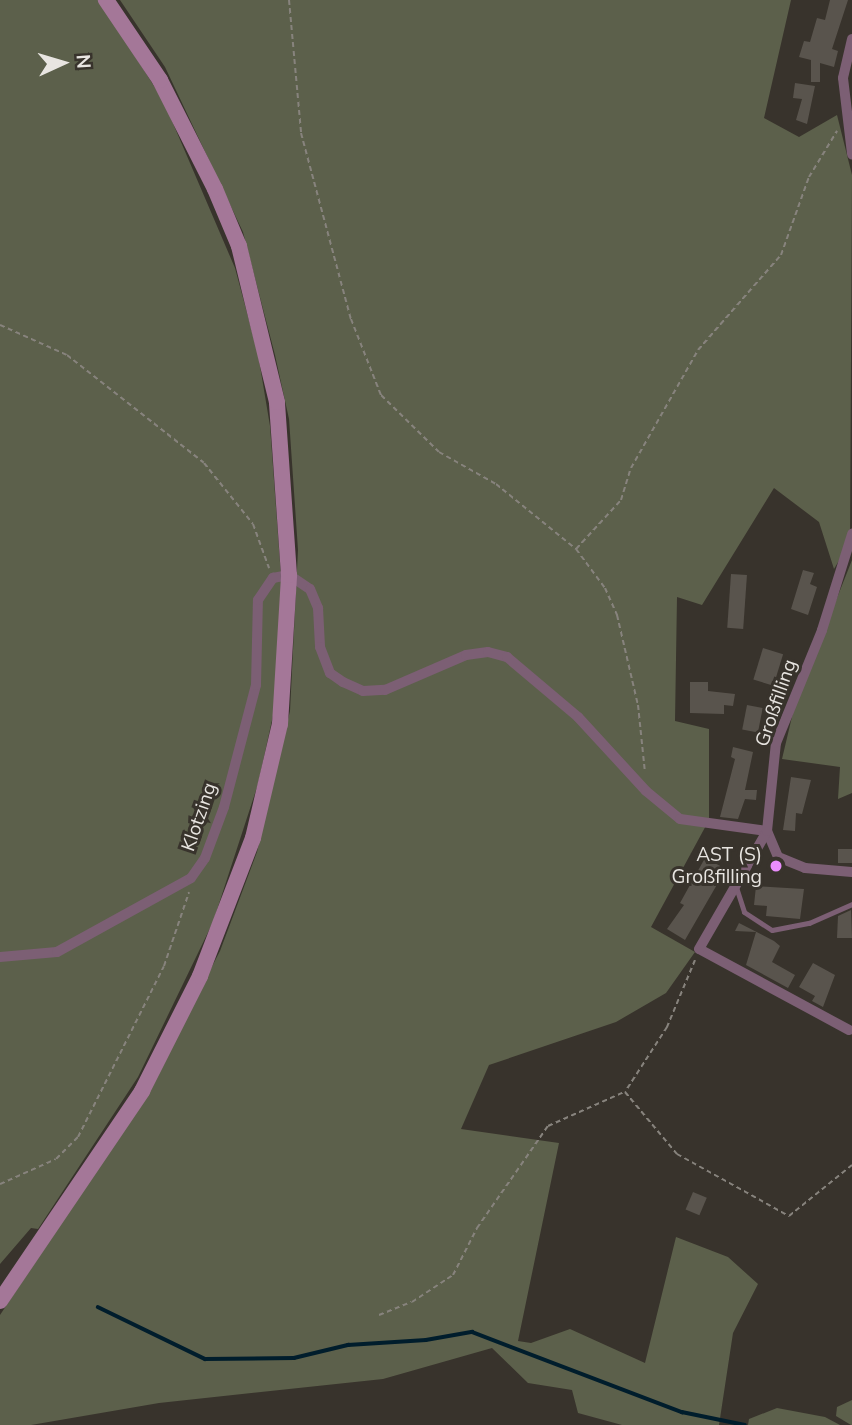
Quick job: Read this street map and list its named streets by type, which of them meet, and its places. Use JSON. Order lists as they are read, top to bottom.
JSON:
{
  "streets": {
    "street": ["Großfilling", "Klotzing"]
  },
  "places": ["AST (S) Großfilling"],
  "north": "right"
}
